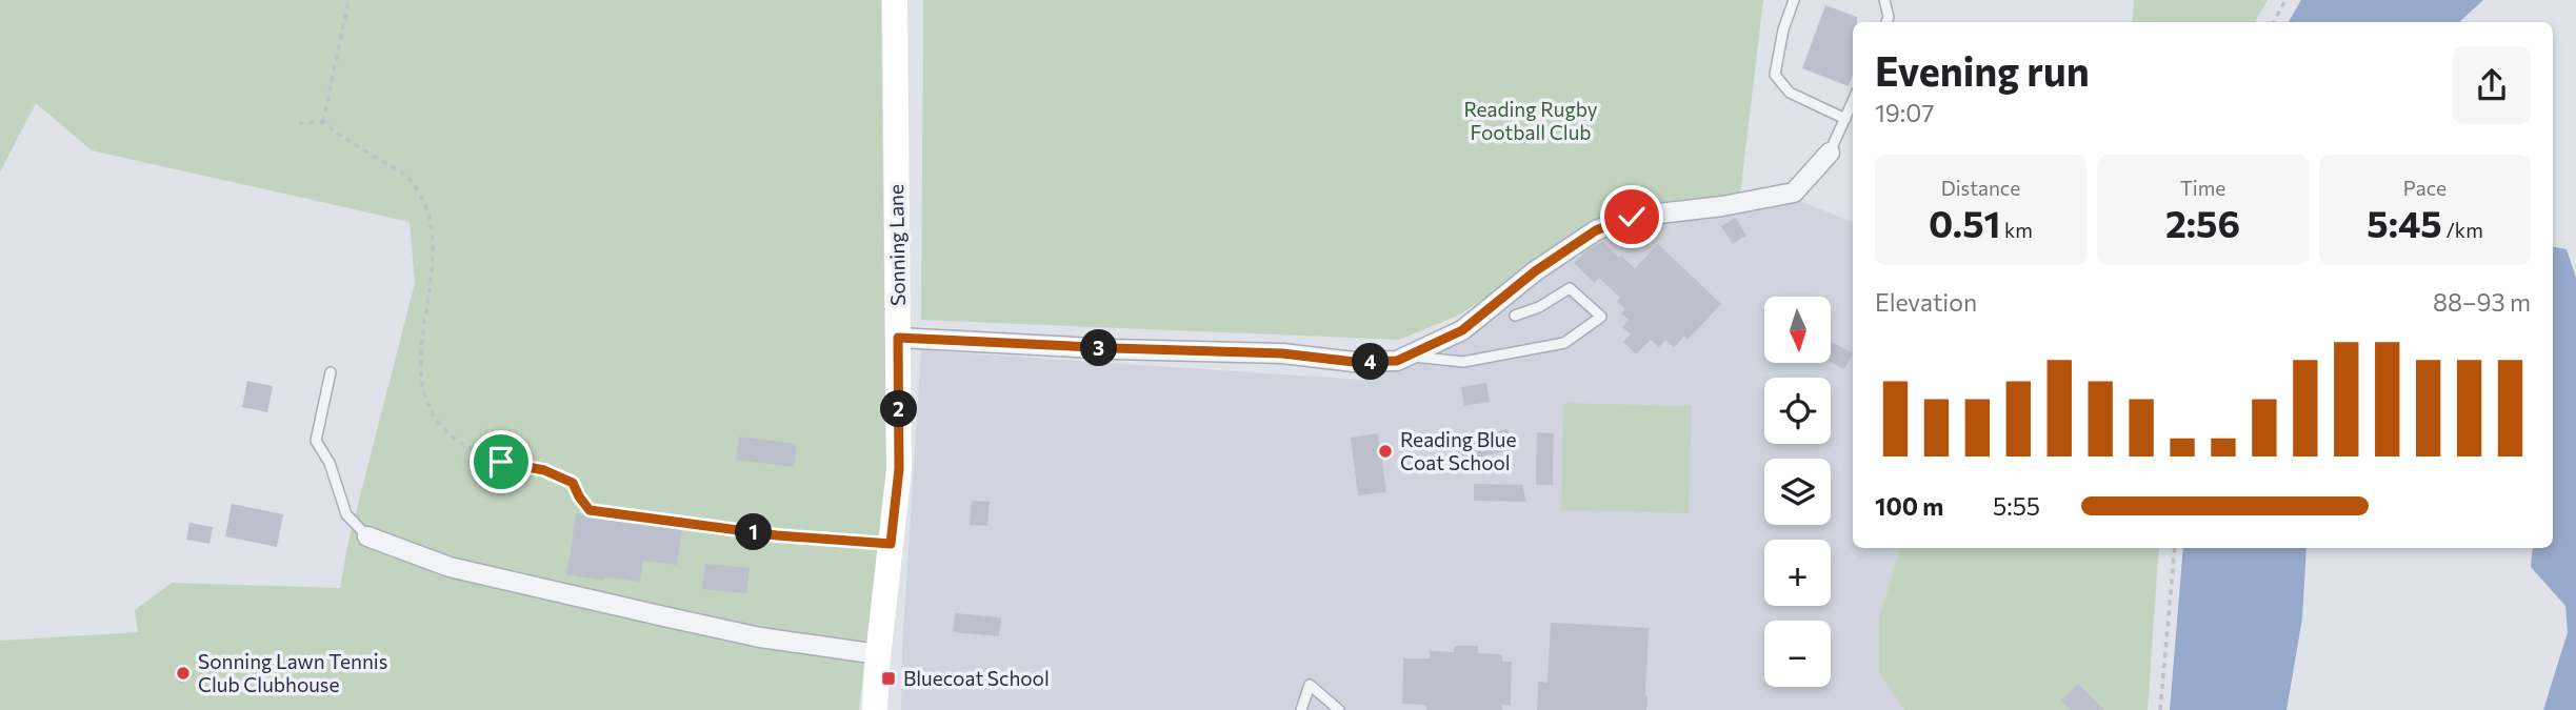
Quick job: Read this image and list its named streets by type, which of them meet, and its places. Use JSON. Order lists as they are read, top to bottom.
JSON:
{
  "streets": {
    "main road": ["Sonning Lane"]
  },
  "parks": ["Reading Rugby Football Club"],
  "places": {
    "other": ["Reading Blue Coat School", "Sonning Lawn Tennis Club Clubhouse"],
    "transit": ["Bluecoat School"]
  },
  "north": "bottom",
  "page": {
    "heading": ["Evening run", "19:07"],
    "stats": [
      ["Distance", "0.51 km"],
      ["Time", "2:56"],
      ["Pace", "5:45 /km"]
    ],
    "chart": ["Elevation", "88–93 m"],
    "map_buttons": ["+", "−"],
    "pins": [
      "3",
      "4",
      "2",
      "1"
    ],
    "list": [
      {
        "name": "100 m",
        "note": "5:55"
      }
    ]
  }
}
